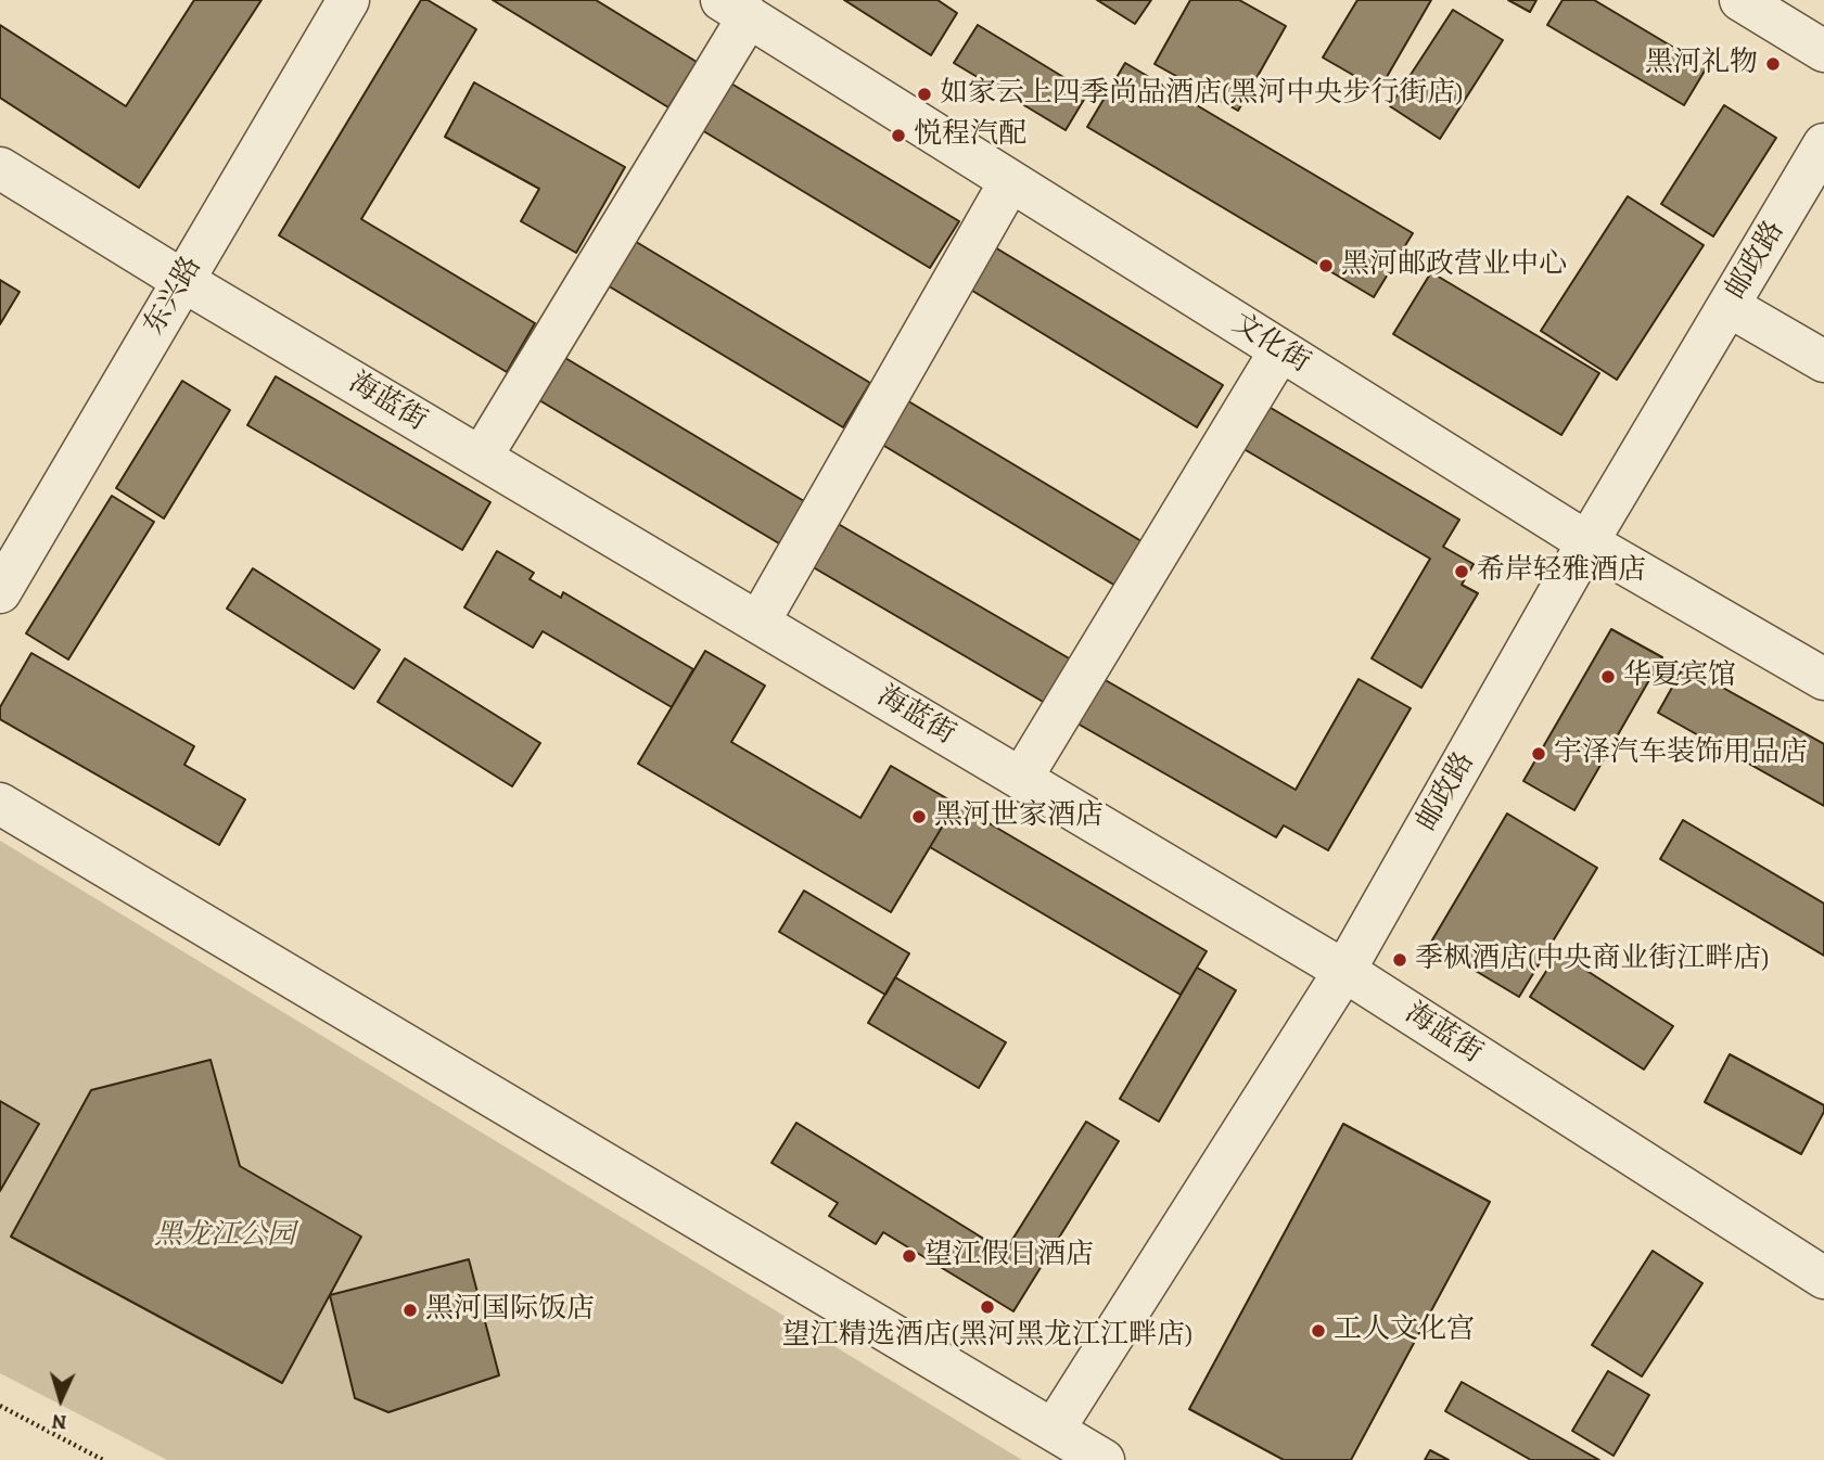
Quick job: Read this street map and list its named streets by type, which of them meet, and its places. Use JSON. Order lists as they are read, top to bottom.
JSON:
{
  "streets": {
    "street": [
      "邮政路",
      "东兴路",
      "文化街",
      "海蓝街"
    ]
  },
  "crossings": [
    ["邮政路", "文化街"],
    ["邮政路", "海蓝街"],
    ["东兴路", "海蓝街"]
  ],
  "parks": ["黑龙江公园"],
  "places": [
    "黑河礼物",
    "如家云上四季尚品酒店(黑河中央步行街店)",
    "悦程汽配",
    "黑河邮政营业中心",
    "希岸轻雅酒店",
    "华夏宾馆",
    "宇泽汽车装饰用品店",
    "黑河世家酒店",
    "季枫酒店(中央商业街江畔店)",
    "望江假日酒店",
    "望江精选酒店(黑河黑龙江江畔店)",
    "黑河国际饭店",
    "工人文化宫"
  ],
  "north": "bottom"
}
